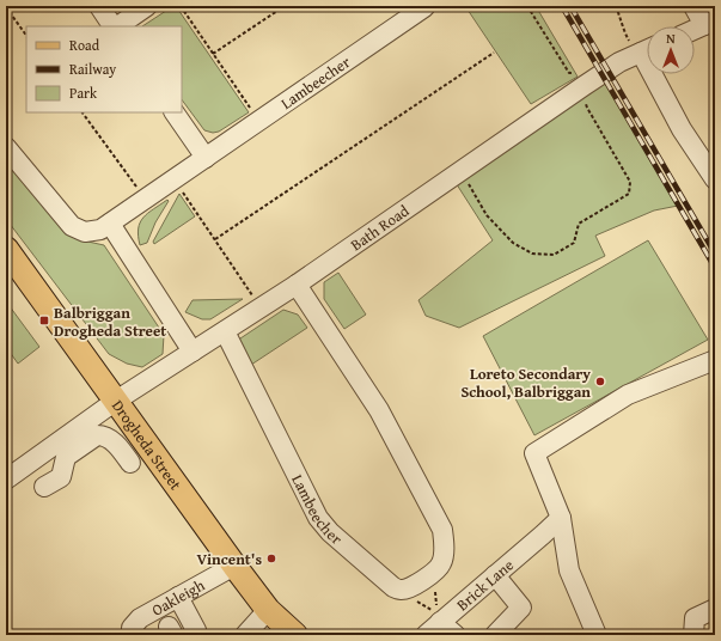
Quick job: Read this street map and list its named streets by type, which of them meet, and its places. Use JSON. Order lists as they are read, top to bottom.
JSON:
{
  "streets": {
    "main road": ["Drogheda Street"],
    "street": [
      "Lambeecher",
      "Bath Road",
      "Brick Lane",
      "Oakleigh"
    ]
  },
  "crossings": [
    ["Lambeecher", "Bath Road"],
    ["Bath Road", "Drogheda Street"],
    ["Drogheda Street", "Oakleigh"]
  ],
  "places": {
    "transit": ["Balbriggan Drogheda Street"],
    "other": ["Loreto Secondary School, Balbriggan", "Vincent's"]
  },
  "legend": ["Road", "Railway", "Park"],
  "north": "top"
}
